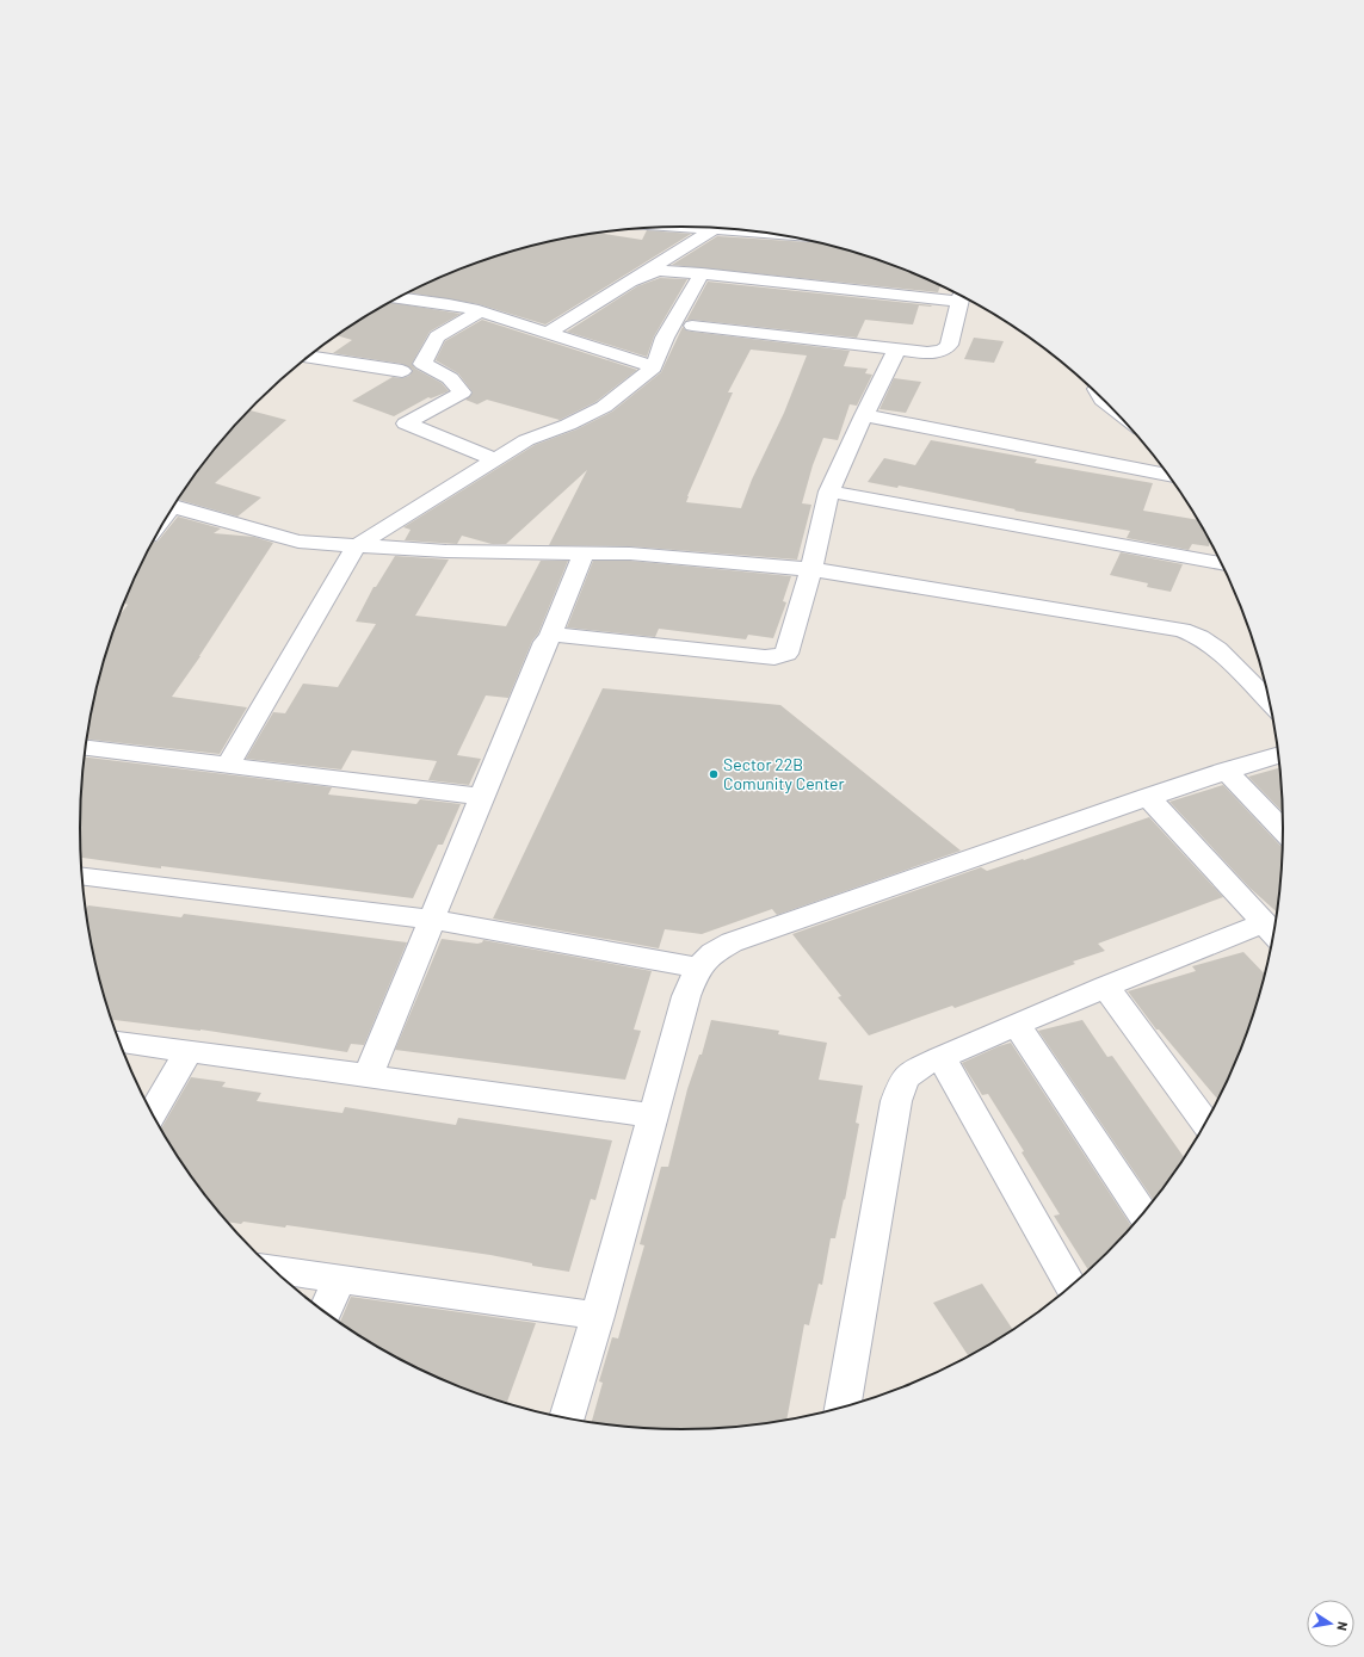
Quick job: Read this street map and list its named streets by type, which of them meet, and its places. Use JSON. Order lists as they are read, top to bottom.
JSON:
{
  "places": ["Sector 22B Comunity Center"],
  "north": "right"
}
